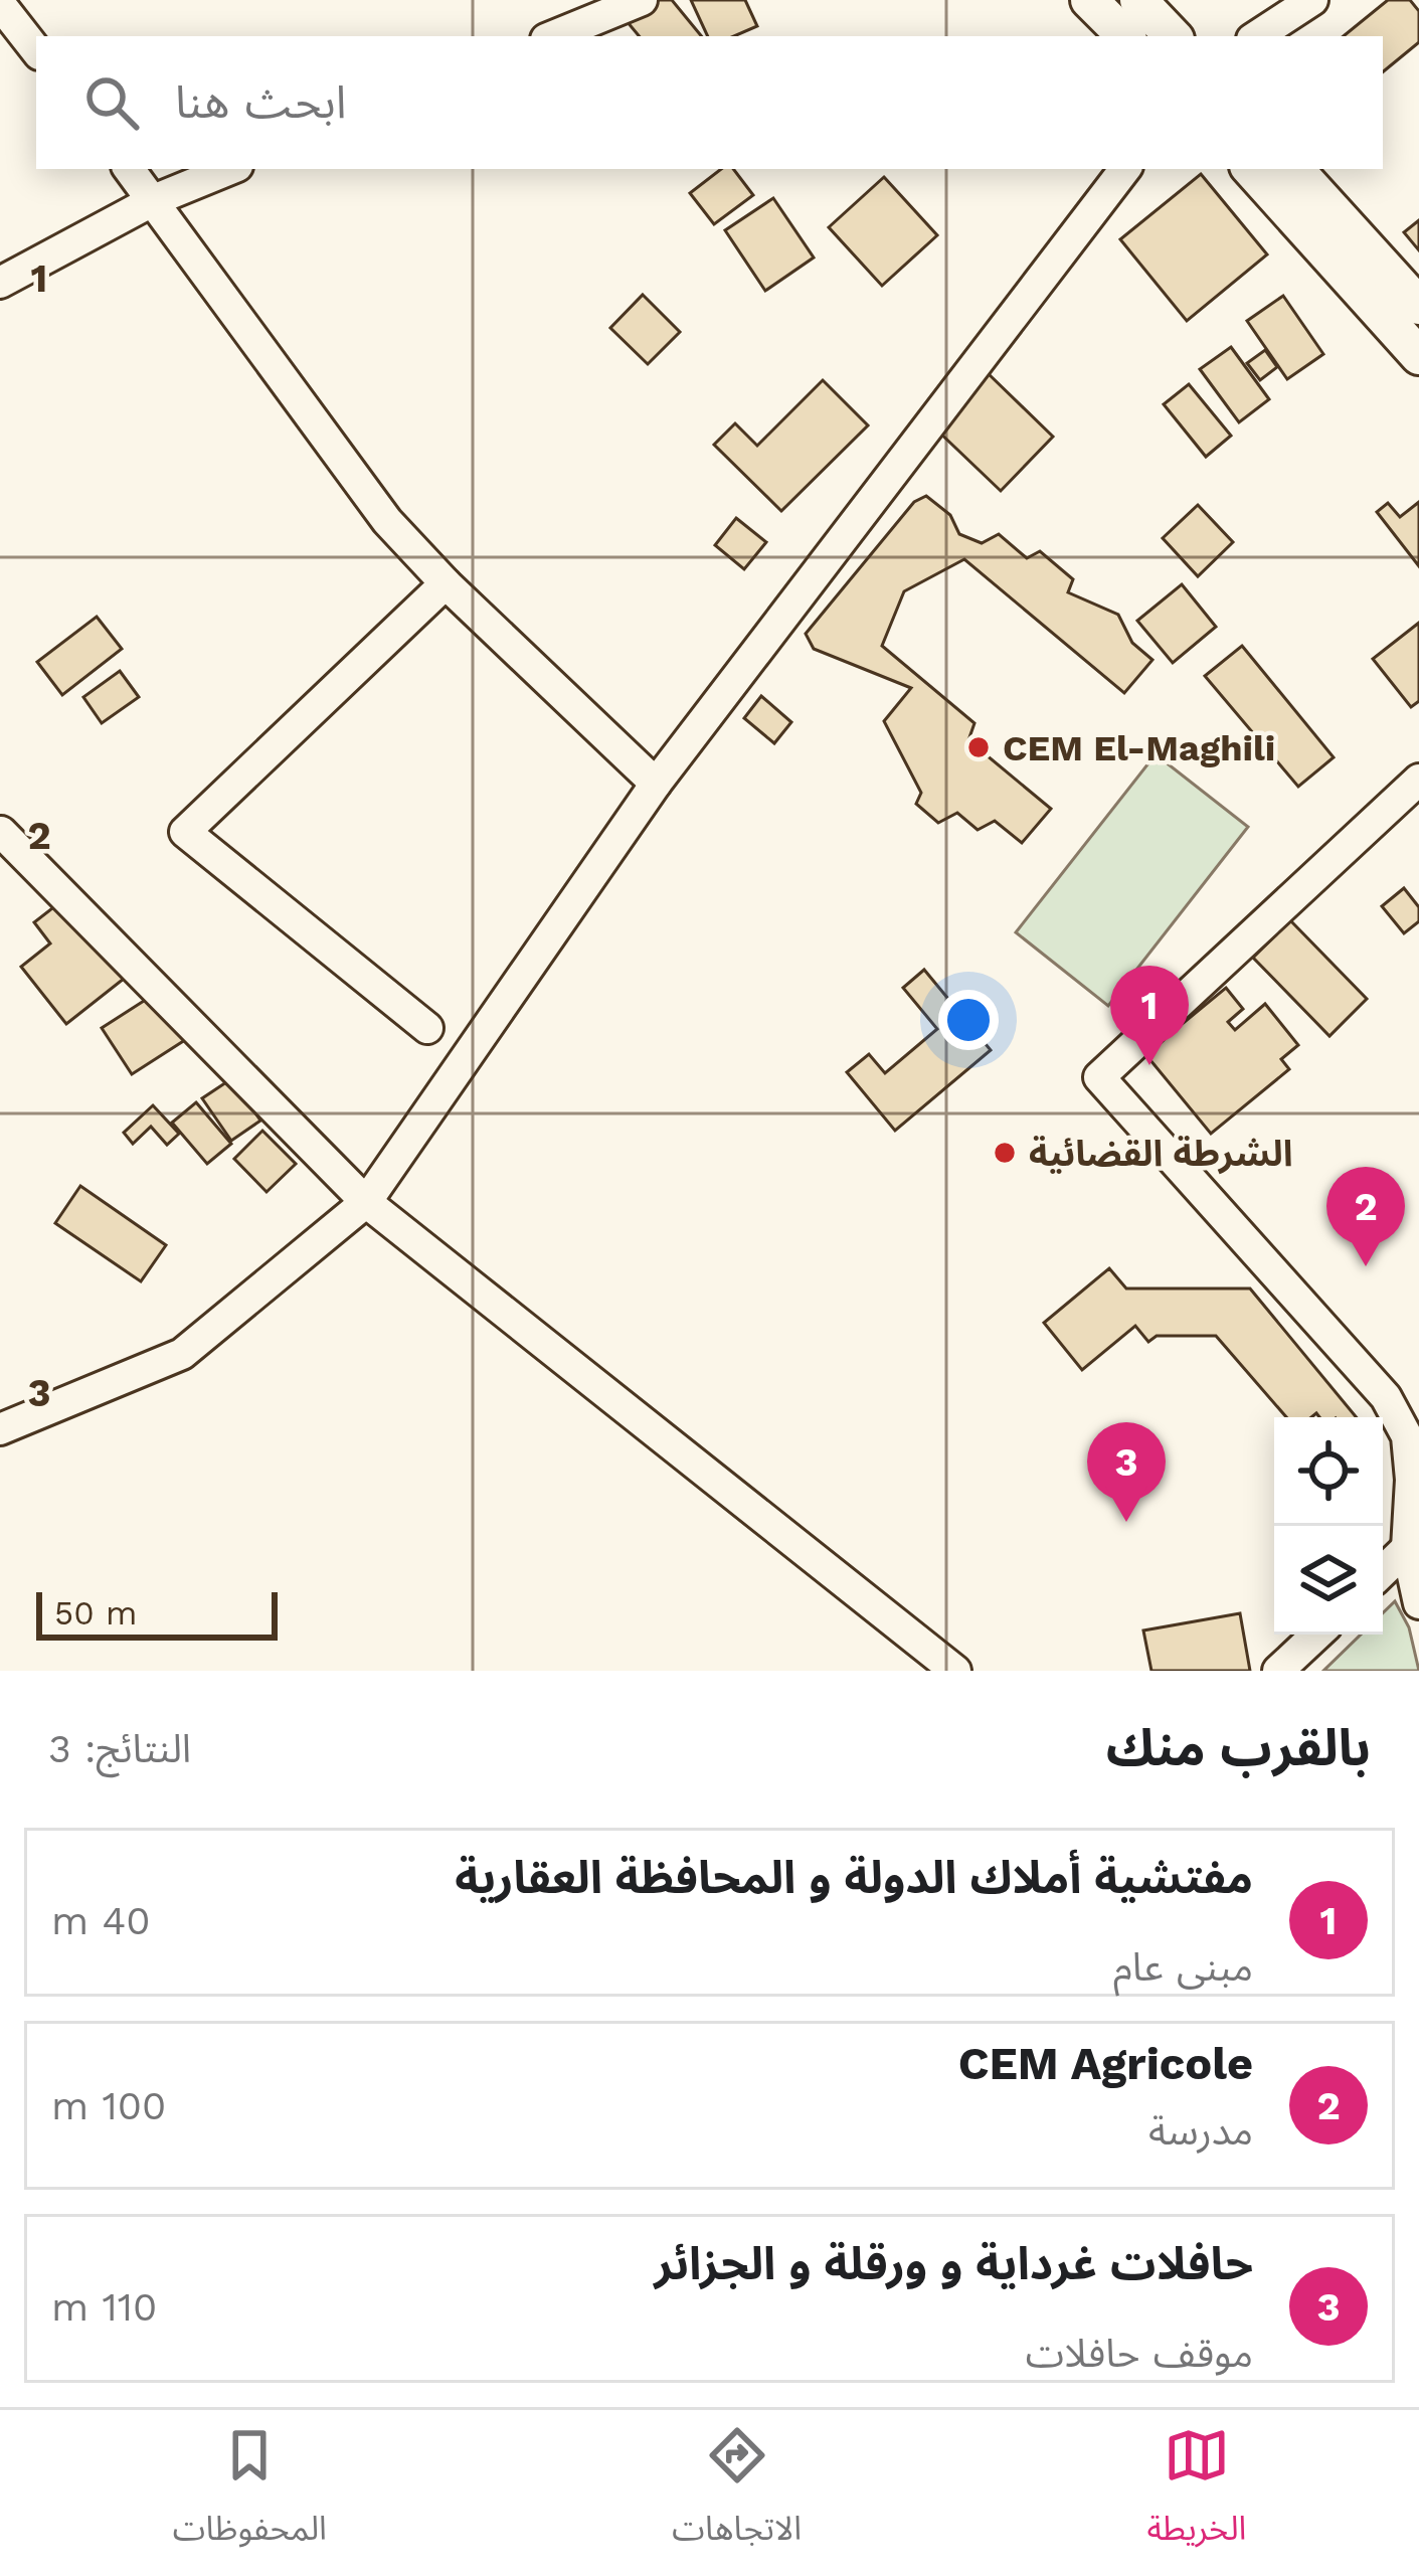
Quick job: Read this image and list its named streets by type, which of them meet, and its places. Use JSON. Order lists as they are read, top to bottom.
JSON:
{
  "places": ["CEM El-Maghili", "الشرطة القضائية"],
  "scale_bar": "50 m",
  "page": {
    "search": "ابحث هنا",
    "pins": ["1", "2", "3"],
    "scale": "50 m",
    "heading": ["بالقرب منك", "النتائج: 3"],
    "list": [
      {
        "mark": "1",
        "name": "مفتشية أملاك الدولة و المحافظة العقارية",
        "note": "مبنى عام",
        "value": "40 m"
      },
      {
        "mark": "2",
        "name": "CEM Agricole",
        "note": "مدرسة",
        "value": "100 m"
      },
      {
        "mark": "3",
        "name": "حافلات غرداية و ورقلة و الجزائر",
        "note": "موقف حافلات",
        "value": "110 m"
      }
    ],
    "nav": ["الخريطة", "الاتجاهات", "المحفوظات"]
  },
  "grid": {
    "rows": ["1", "2", "3"]
  }
}
